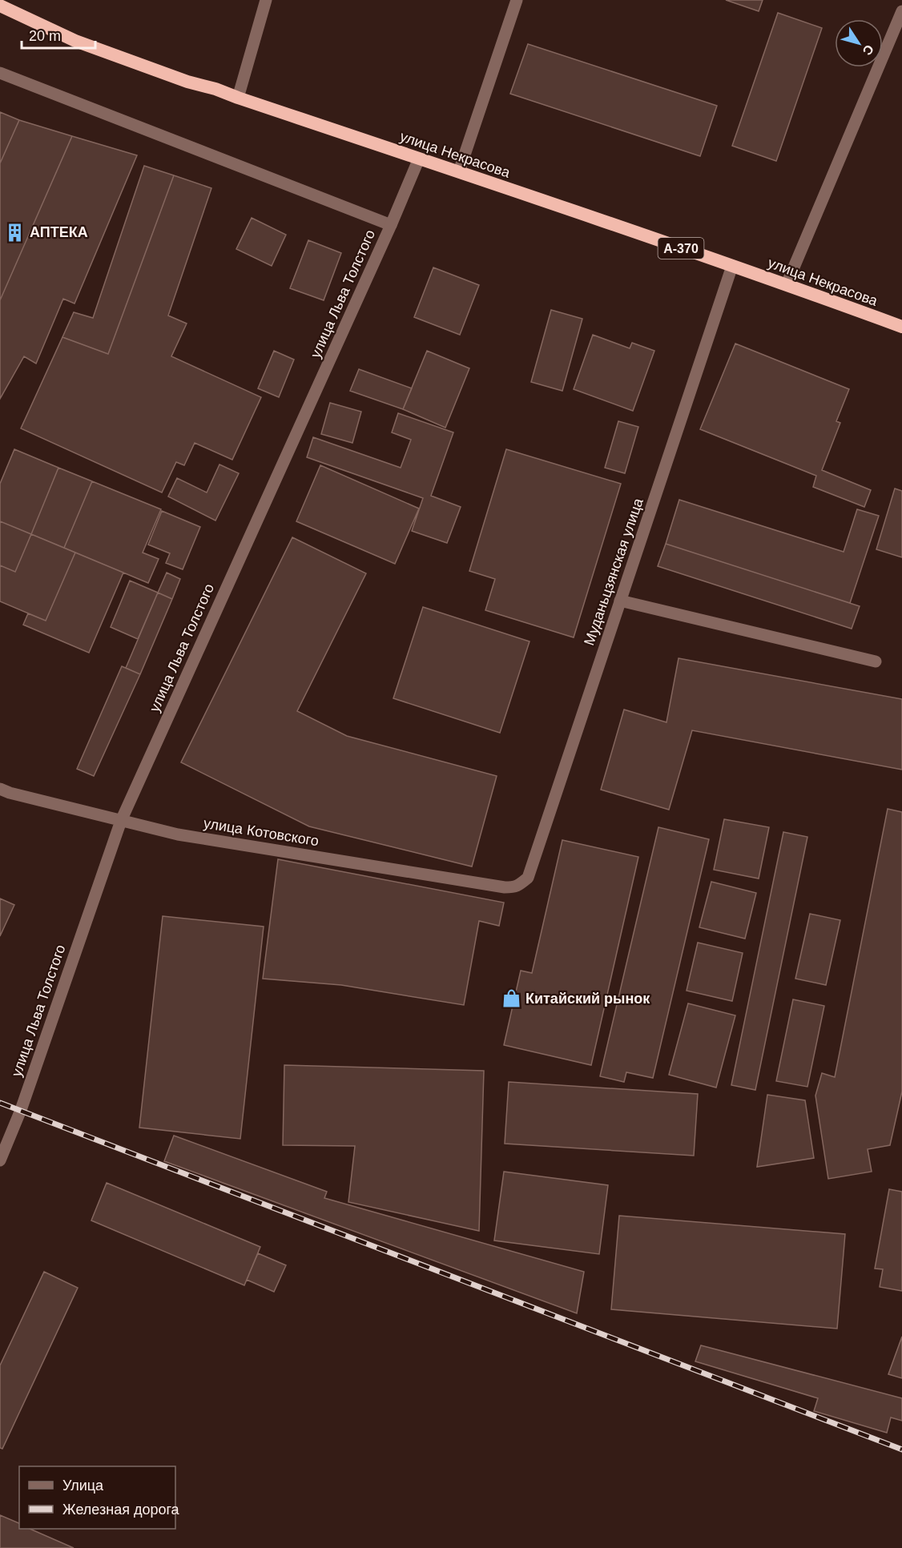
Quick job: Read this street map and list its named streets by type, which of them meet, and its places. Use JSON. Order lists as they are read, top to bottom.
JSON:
{
  "streets": {
    "highway": ["улица Некрасова", "А-370"],
    "street": ["улица Льва Толстого", "Муданьцзянская улица", "улица Котовского"]
  },
  "crossings": [
    ["улица Некрасова", "улица Льва Толстого"],
    ["улица Некрасова", "Муданьцзянская улица"],
    ["улица Льва Толстого", "улица Котовского"],
    ["Муданьцзянская улица", "улица Котовского"]
  ],
  "places": {
    "building": ["АПТЕКА"],
    "shop": ["Китайский рынок"]
  },
  "legend": ["Улица", "Железная дорога"],
  "scale_bar": "20 m",
  "north": "bottom right"
}
